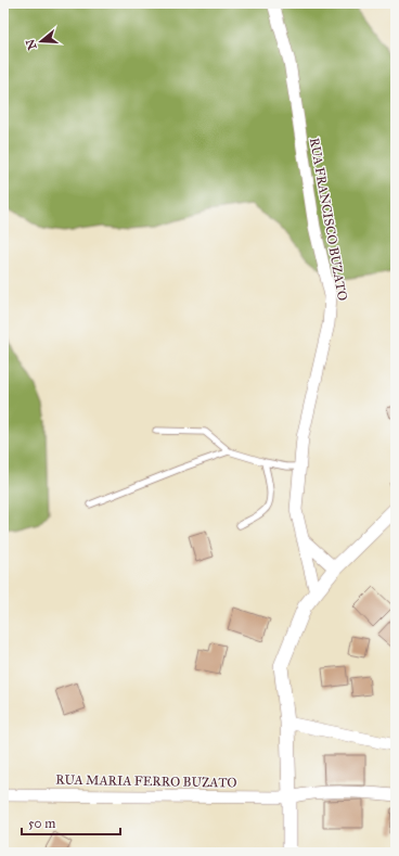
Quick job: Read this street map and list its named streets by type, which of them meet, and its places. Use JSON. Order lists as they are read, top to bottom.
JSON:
{
  "streets": {
    "street": ["RUA FRANCISCO BUZATO", "RUA MARIA FERRO BUZATO"]
  },
  "scale_bar": "50 m",
  "north": "left"
}
